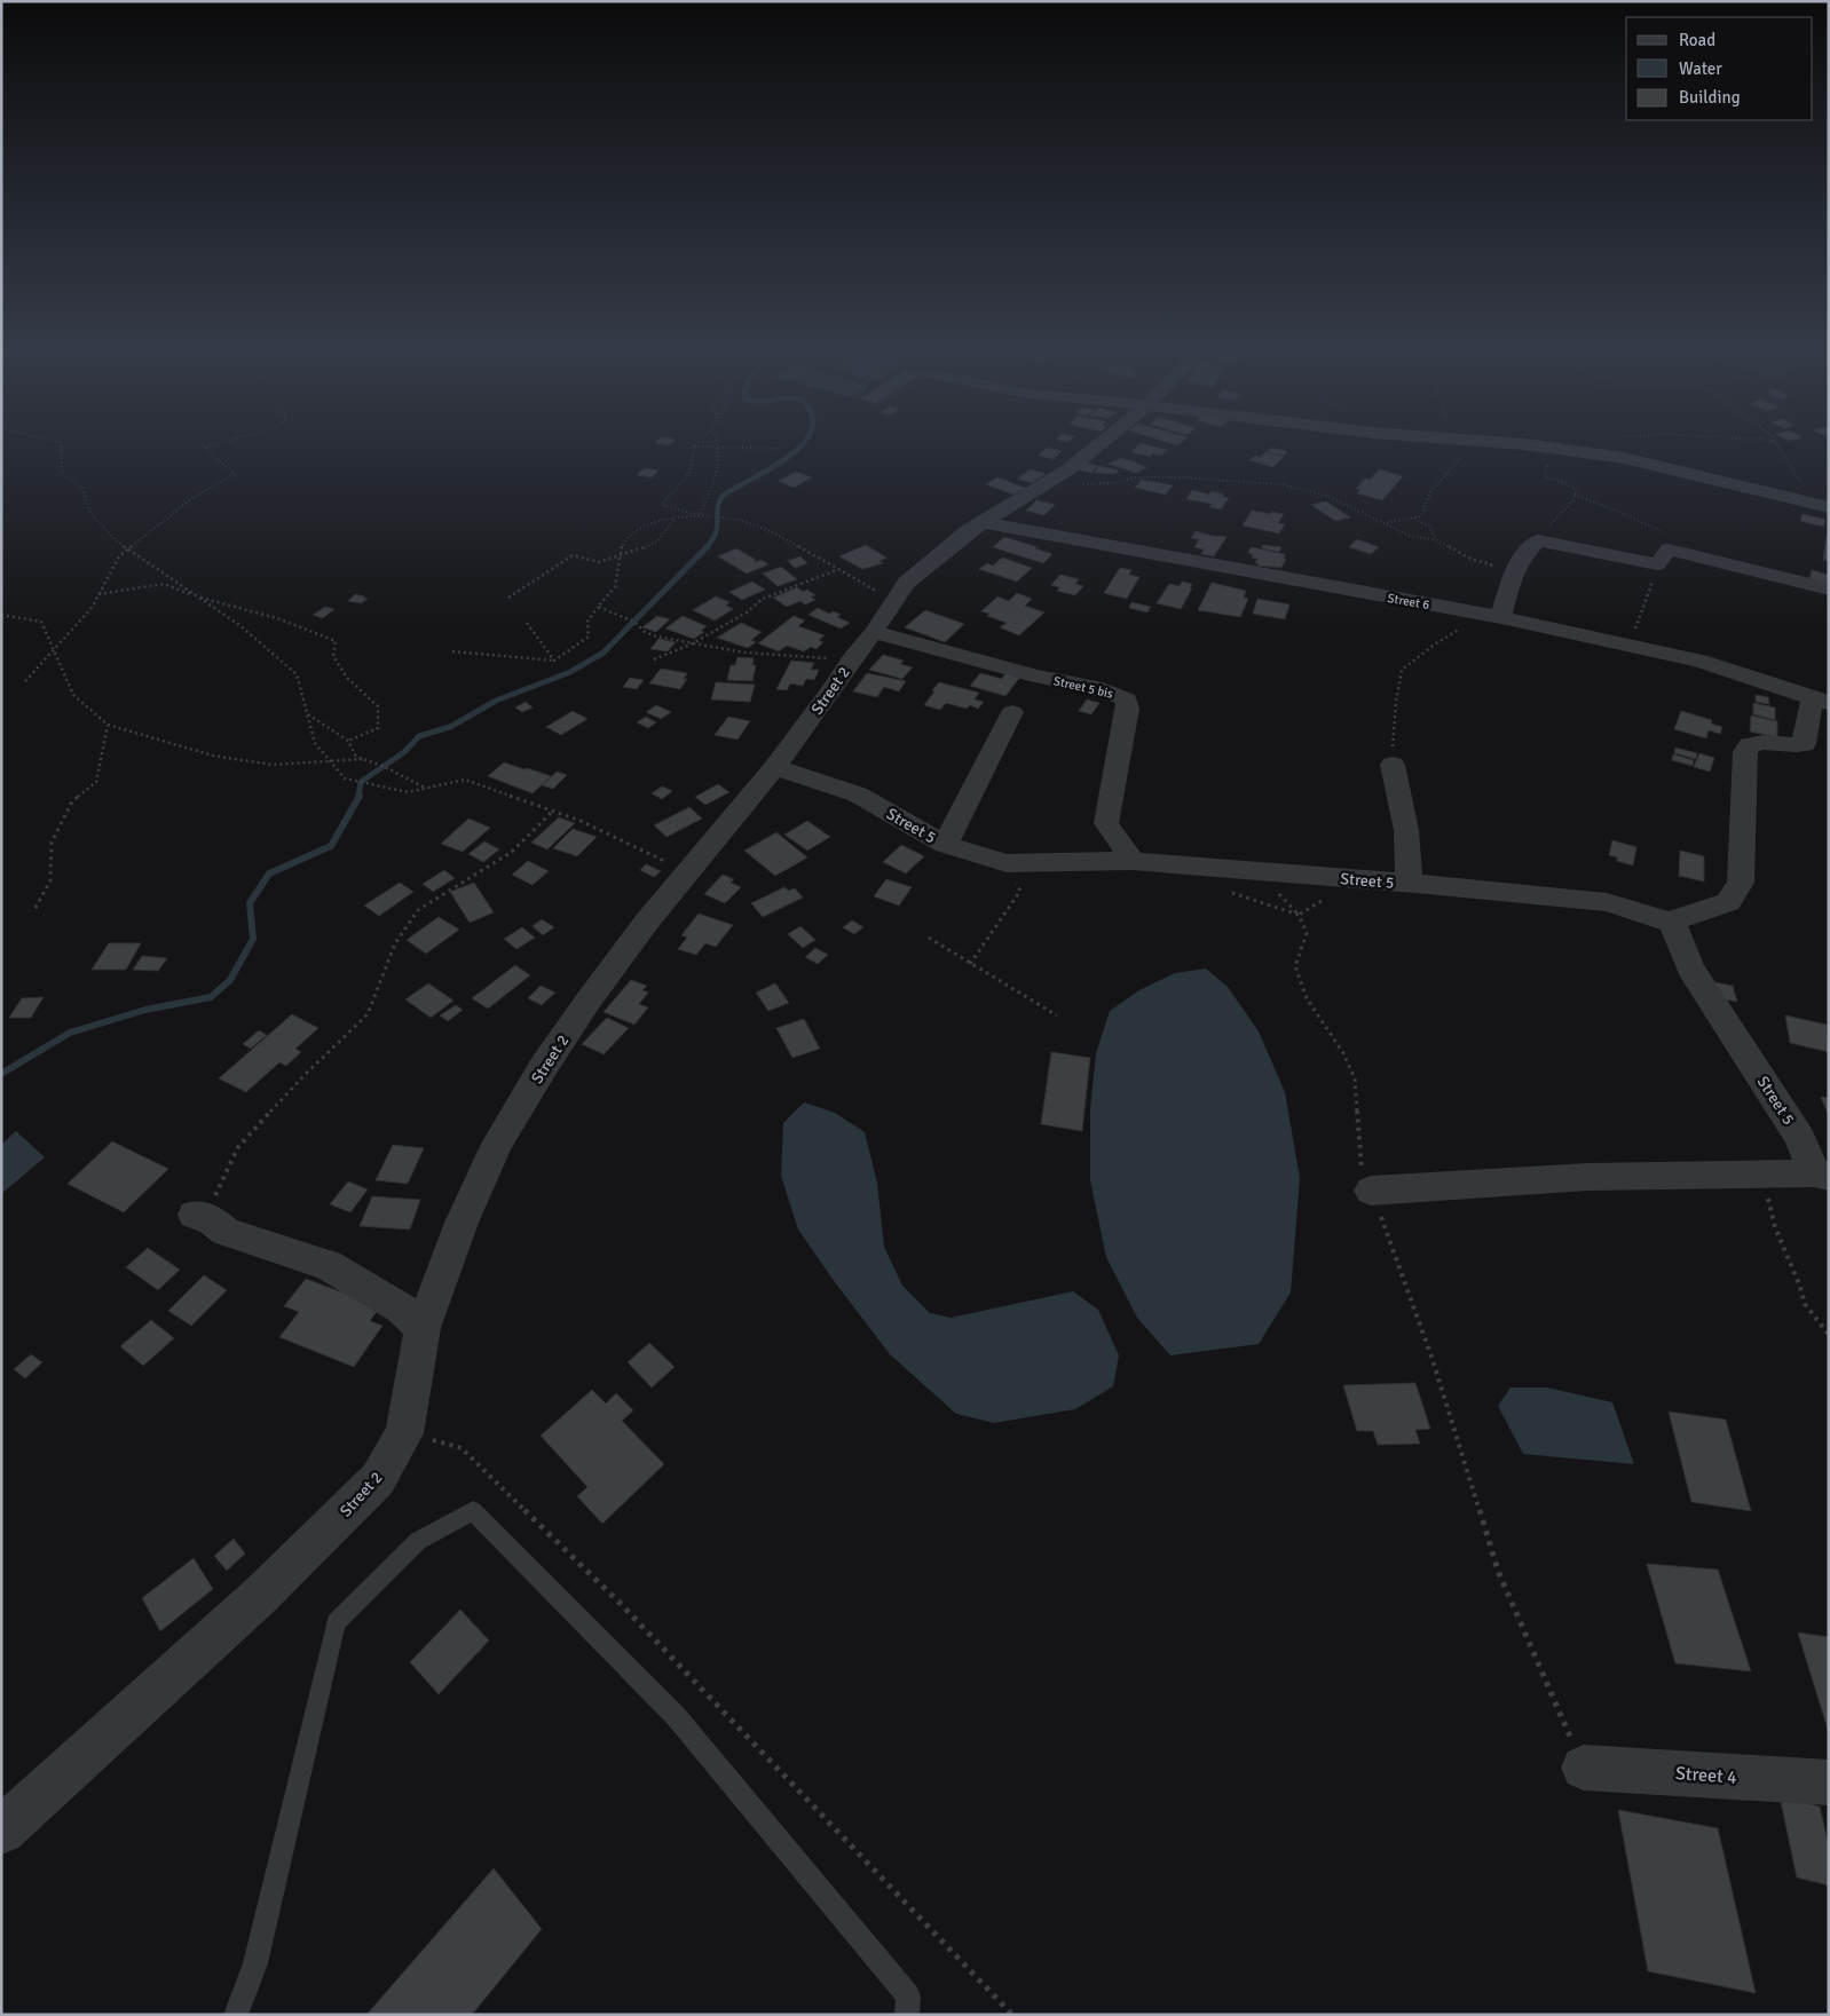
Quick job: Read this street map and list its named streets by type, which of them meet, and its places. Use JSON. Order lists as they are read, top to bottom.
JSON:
{
  "streets": {
    "street": [
      "Street 6",
      "Street 5 bis",
      "Street 2",
      "Street 5",
      "Street 4"
    ]
  },
  "crossings": [
    ["Street 6", "Street 2"],
    ["Street 5 bis", "Street 2"],
    ["Street 5 bis", "Street 5"],
    ["Street 2", "Street 5"]
  ],
  "legend": ["Road", "Water", "Building"]
}
